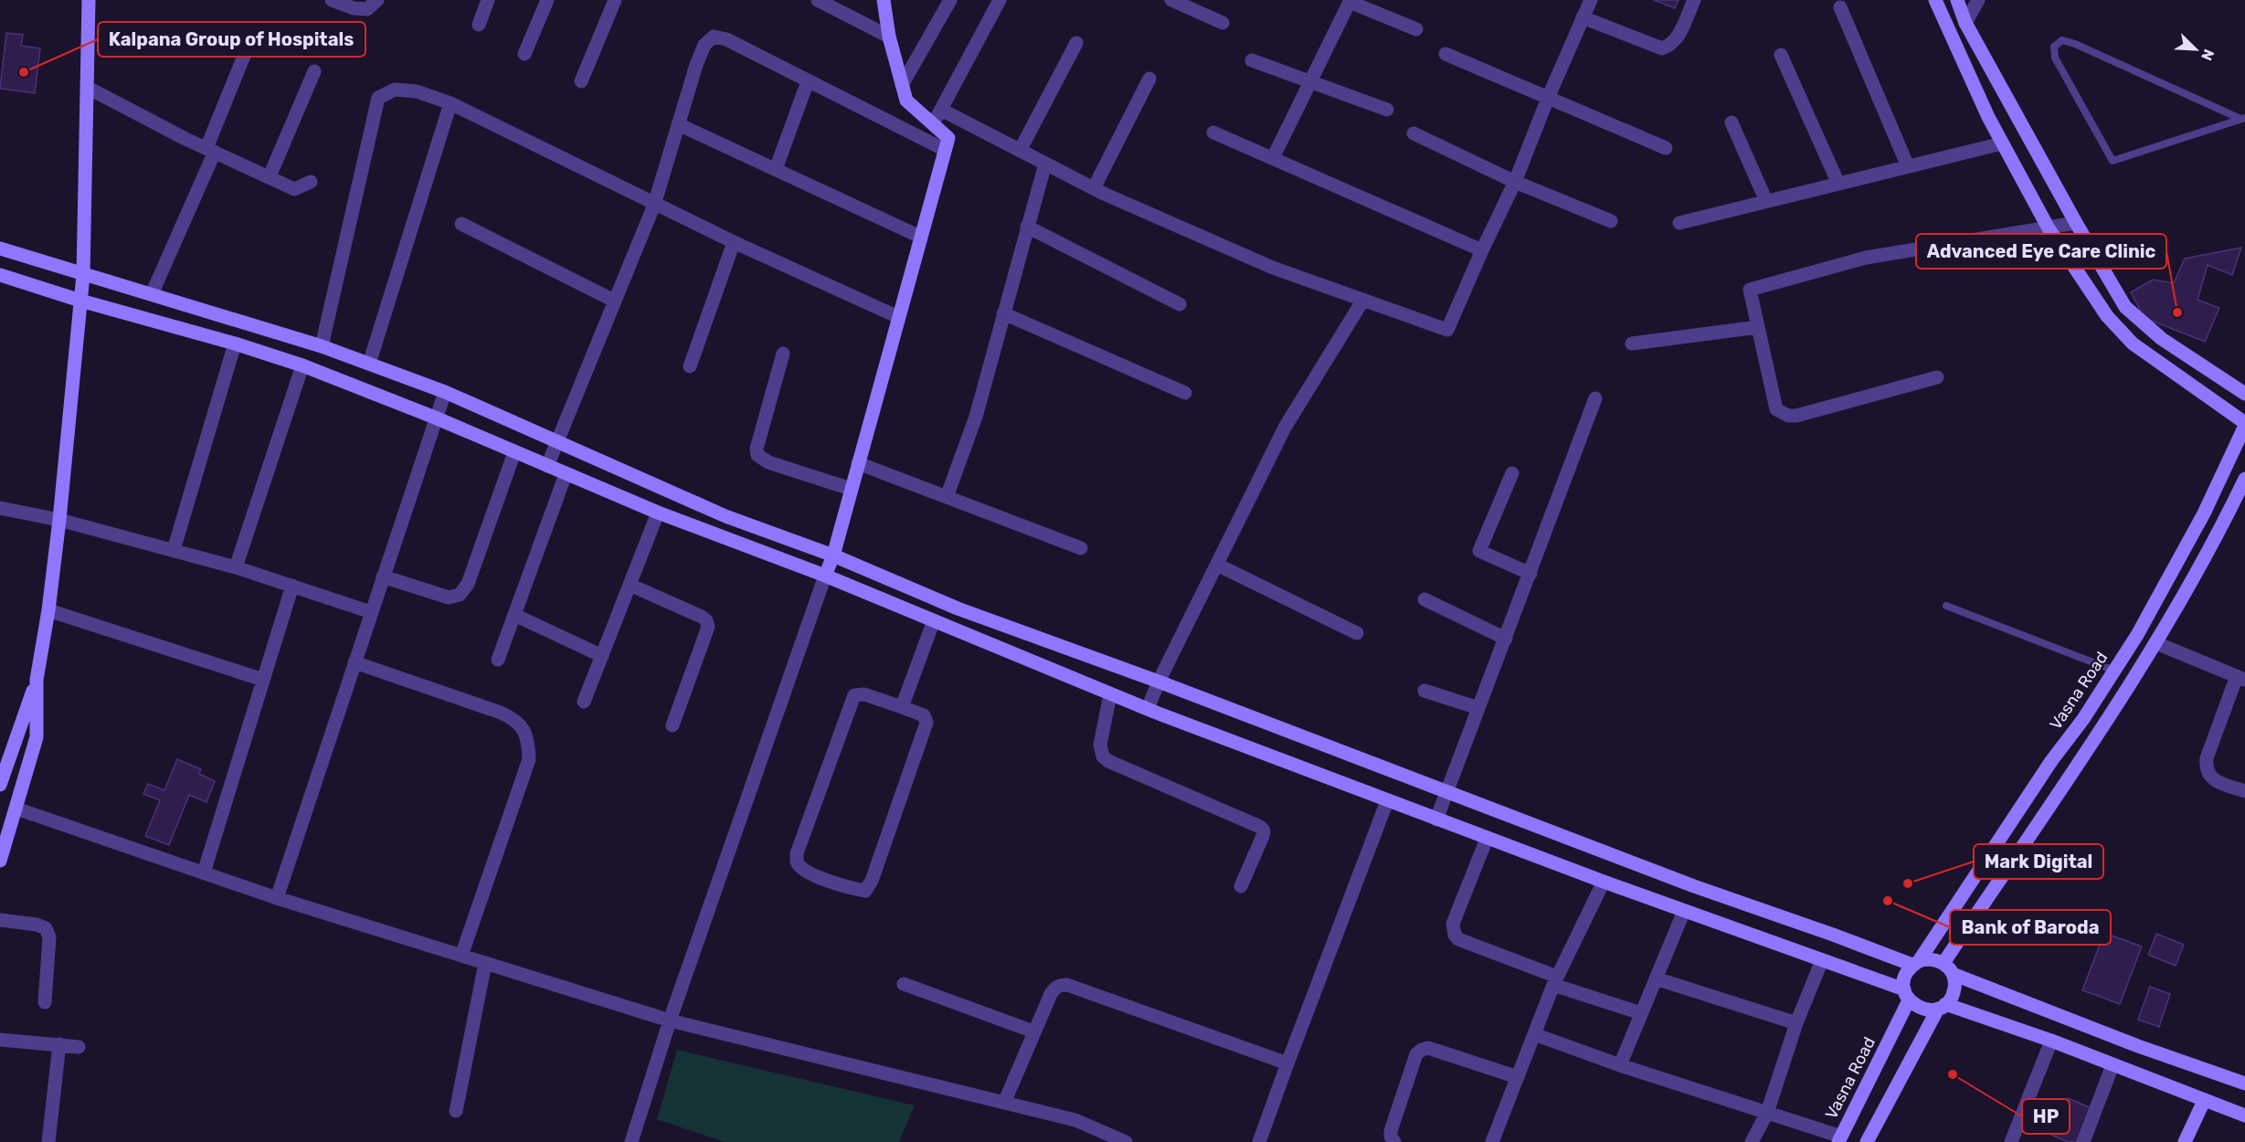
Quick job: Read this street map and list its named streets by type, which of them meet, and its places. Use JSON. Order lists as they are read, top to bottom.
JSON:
{
  "streets": {
    "street": ["Vasna Road"]
  },
  "places": [
    "Kalpana Group of Hospitals",
    "Advanced Eye Care Clinic",
    "Mark Digital",
    "Bank of Baroda",
    "HP"
  ],
  "north": "bottom right"
}
